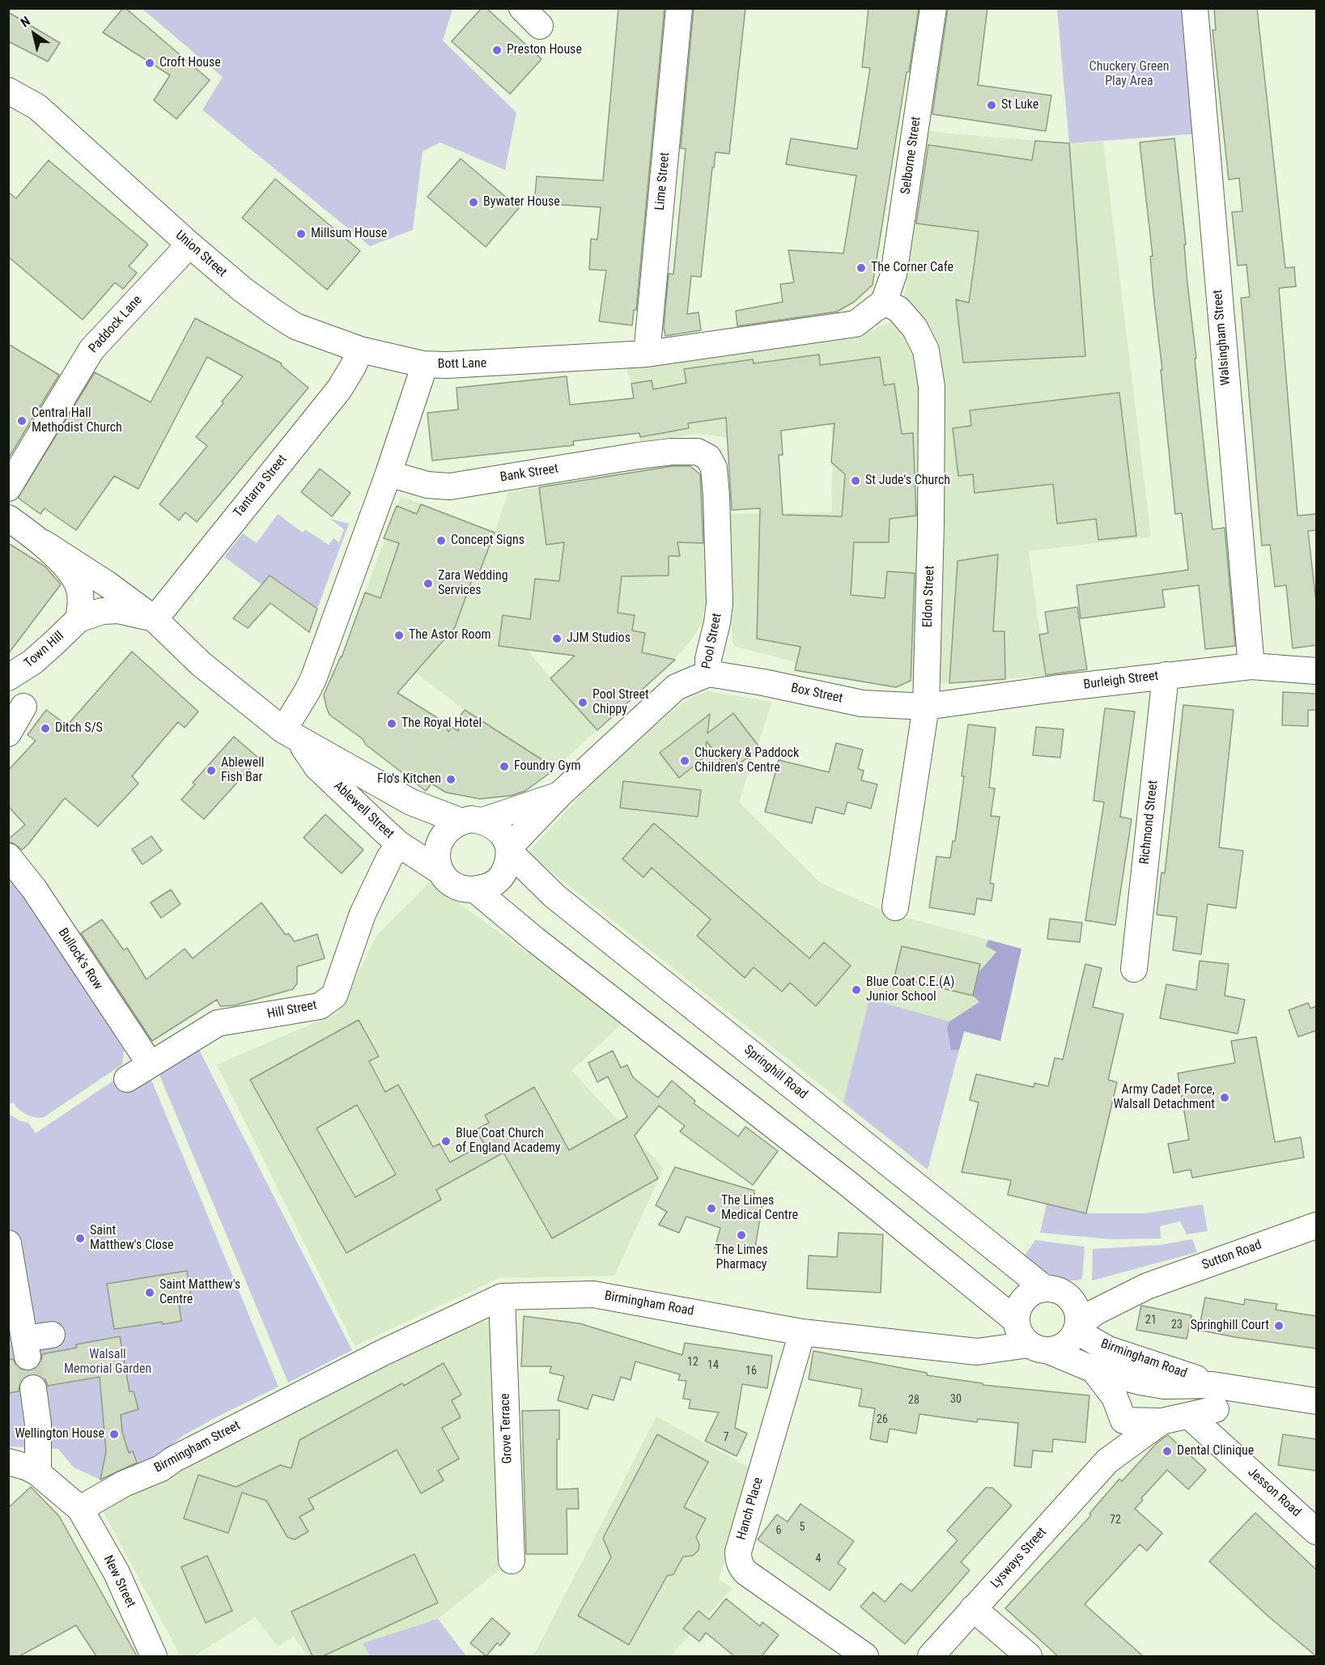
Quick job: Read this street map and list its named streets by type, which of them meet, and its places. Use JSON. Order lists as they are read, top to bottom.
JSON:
{
  "streets": {
    "street": [
      "Selborne Street",
      "Lime Street",
      "Union Street",
      "Paddock Lane",
      "Walsingham Street",
      "Bott Lane",
      "Bank Street",
      "Tantarra Street",
      "Eldon Street",
      "Pool Street",
      "Town Hill",
      "Burleigh Street",
      "Box Street",
      "Ablewell Street",
      "Richmond Street",
      "Bullock's Row",
      "Hill Street",
      "Springhill Road",
      "Sutton Road",
      "Birmingham Road",
      "Grove Terrace",
      "Birmingham Street",
      "Jesson Road",
      "Hanch Place",
      "Lysways Street",
      "New Street"
    ]
  },
  "crossings": [
    ["Selborne Street", "Bott Lane"],
    ["Selborne Street", "Eldon Street"],
    ["Lime Street", "Bott Lane"],
    ["Union Street", "Paddock Lane"],
    ["Union Street", "Bott Lane"],
    ["Union Street", "Tantarra Street"],
    ["Walsingham Street", "Burleigh Street"],
    ["Bott Lane", "Bank Street"],
    ["Bott Lane", "Eldon Street"],
    ["Bott Lane", "Ablewell Street"],
    ["Bank Street", "Pool Street"],
    ["Tantarra Street", "Ablewell Street"],
    ["Eldon Street", "Burleigh Street"],
    ["Eldon Street", "Box Street"],
    ["Pool Street", "Box Street"],
    ["Pool Street", "Ablewell Street"],
    ["Pool Street", "Springhill Road"],
    ["Town Hill", "Ablewell Street"],
    ["Burleigh Street", "Box Street"],
    ["Burleigh Street", "Richmond Street"],
    ["Ablewell Street", "Hill Street"],
    ["Ablewell Street", "Springhill Road"],
    ["Bullock's Row", "Hill Street"],
    ["Springhill Road", "Sutton Road"],
    ["Springhill Road", "Birmingham Road"],
    ["Sutton Road", "Birmingham Road"],
    ["Birmingham Road", "Grove Terrace"],
    ["Birmingham Road", "Birmingham Street"],
    ["Birmingham Road", "Jesson Road"],
    ["Birmingham Road", "Hanch Place"],
    ["Birmingham Street", "New Street"],
    ["Jesson Road", "Lysways Street"]
  ],
  "parks": ["Chuckery Green Play Area", "Walsall Memorial Garden"],
  "places": [
    "Preston House",
    "Croft House",
    "St Luke",
    "Bywater House",
    "Millsum House",
    "The Corner Cafe",
    "Central Hall Methodist Church",
    "St Jude's Church",
    "Concept Signs",
    "Zara Wedding Services",
    "The Astor Room",
    "JJM Studios",
    "Pool Street Chippy",
    "The Royal Hotel",
    "Ditch S/S",
    "Chuckery & Paddock Children's Centre",
    "Foundry Gym",
    "Ablewell Fish Bar",
    "Flo's Kitchen",
    "Blue Coat C.E.(A) Junior School",
    "Army Cadet Force, Walsall Detachment",
    "Blue Coat Church of England Academy",
    "The Limes Medical Centre",
    "The Limes Pharmacy",
    "Saint Matthew's Close",
    "Saint Matthew's Centre",
    "Springhill Court",
    "Wellington House",
    "Dental Clinique"
  ],
  "house_numbers": [
    "21",
    "23",
    "12",
    "14",
    "16",
    "30",
    "28",
    "26",
    "7",
    "72",
    "5",
    "6",
    "4"
  ],
  "north": "top left"
}
